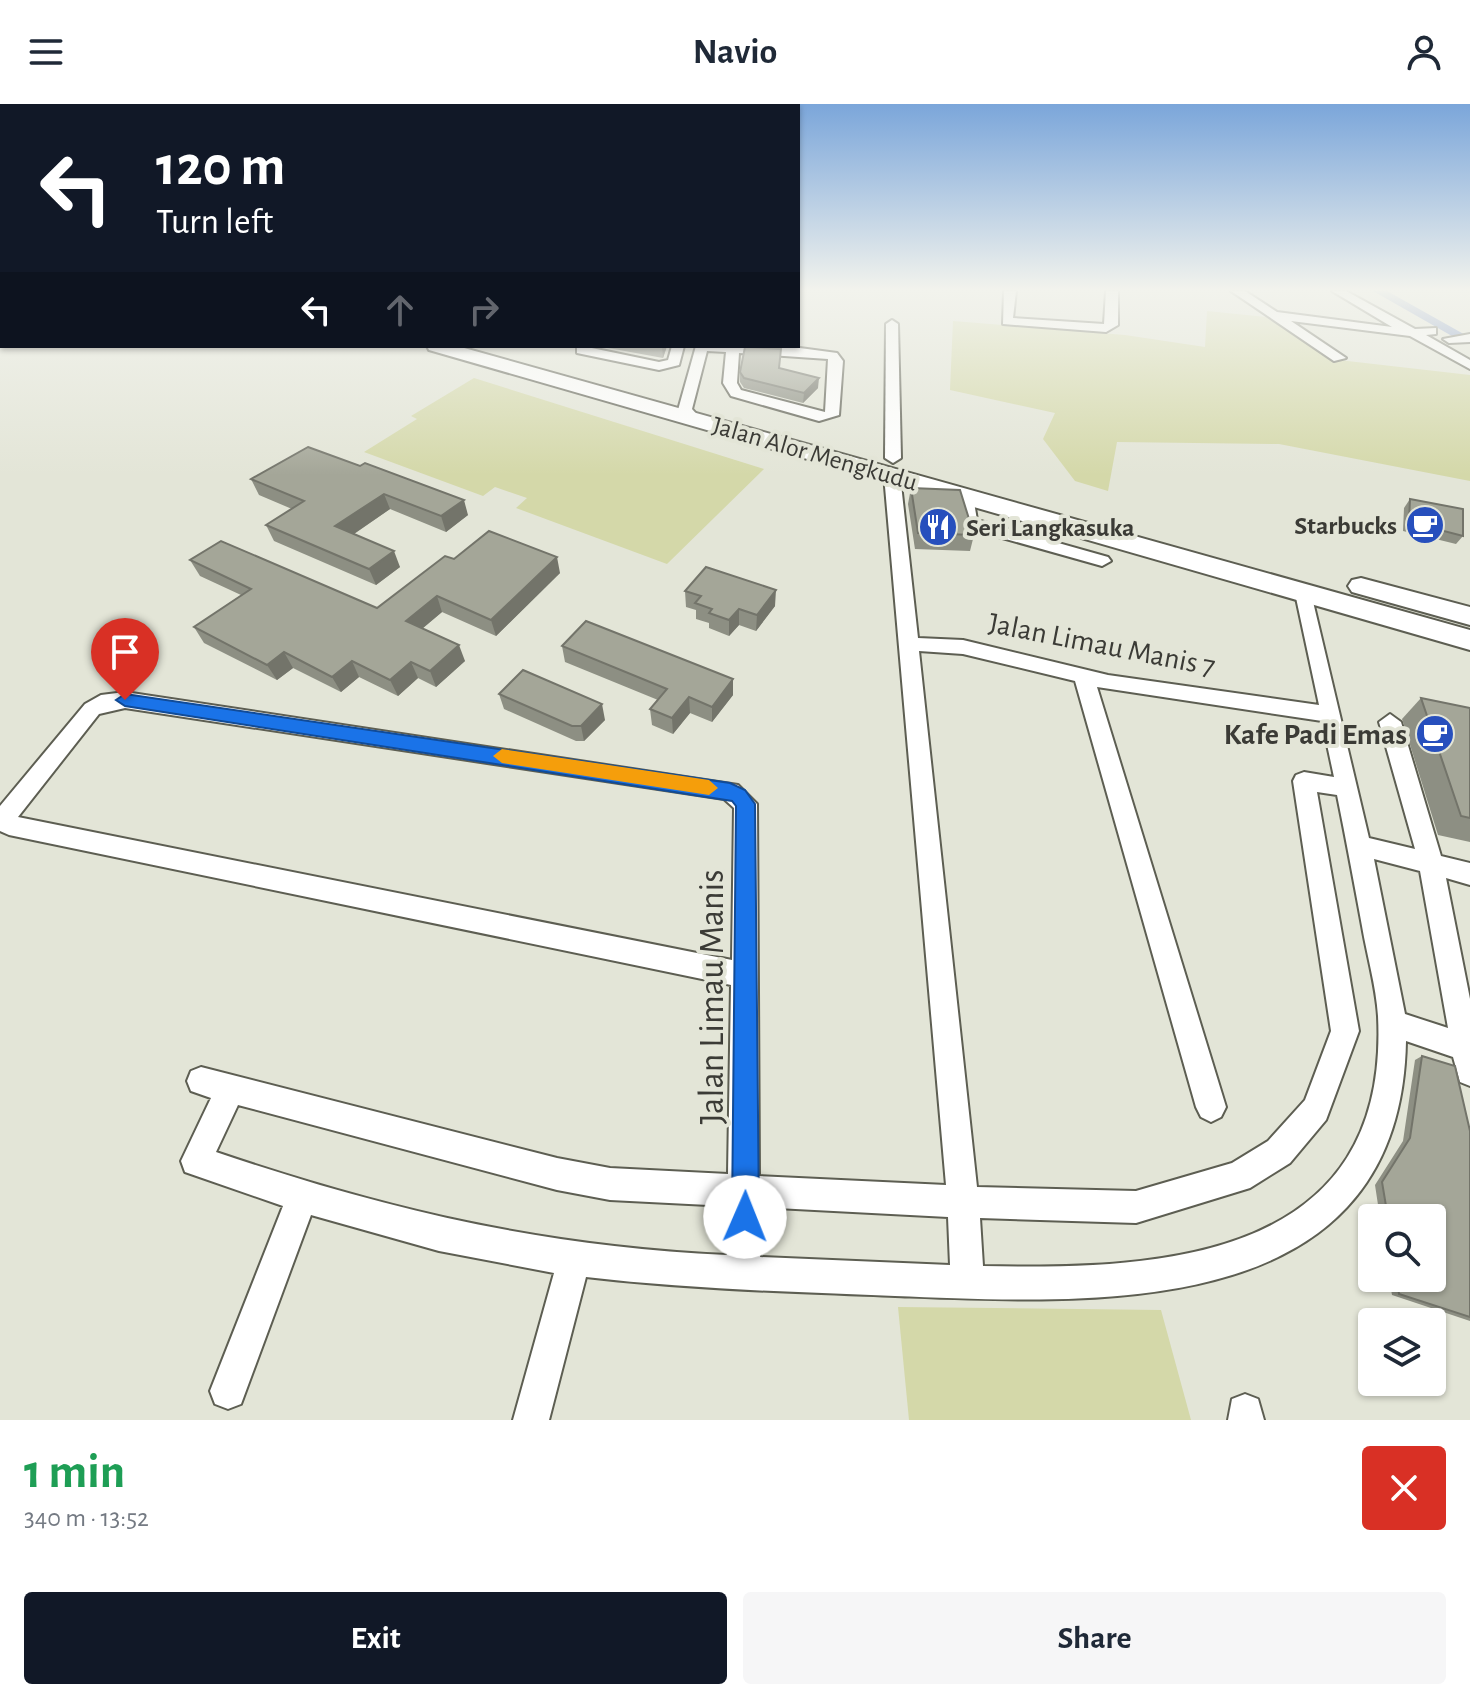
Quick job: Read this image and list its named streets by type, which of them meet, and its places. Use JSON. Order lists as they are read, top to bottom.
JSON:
{
  "streets": {
    "main road": ["Jalan Alor Mengkudu"],
    "street": ["Jalan Limau Manis 7", "Jalan Limau Manis"]
  },
  "places": {
    "cafe": ["Starbucks", "Kafe Padi Emas"],
    "restaurant": ["Seri Langkasuka"]
  },
  "page": {
    "header": "Navio",
    "turn": ["120 m", "Turn left"],
    "heading": ["1 min", "340 m · 13:52"],
    "buttons": ["Exit", "Share"]
  }
}
